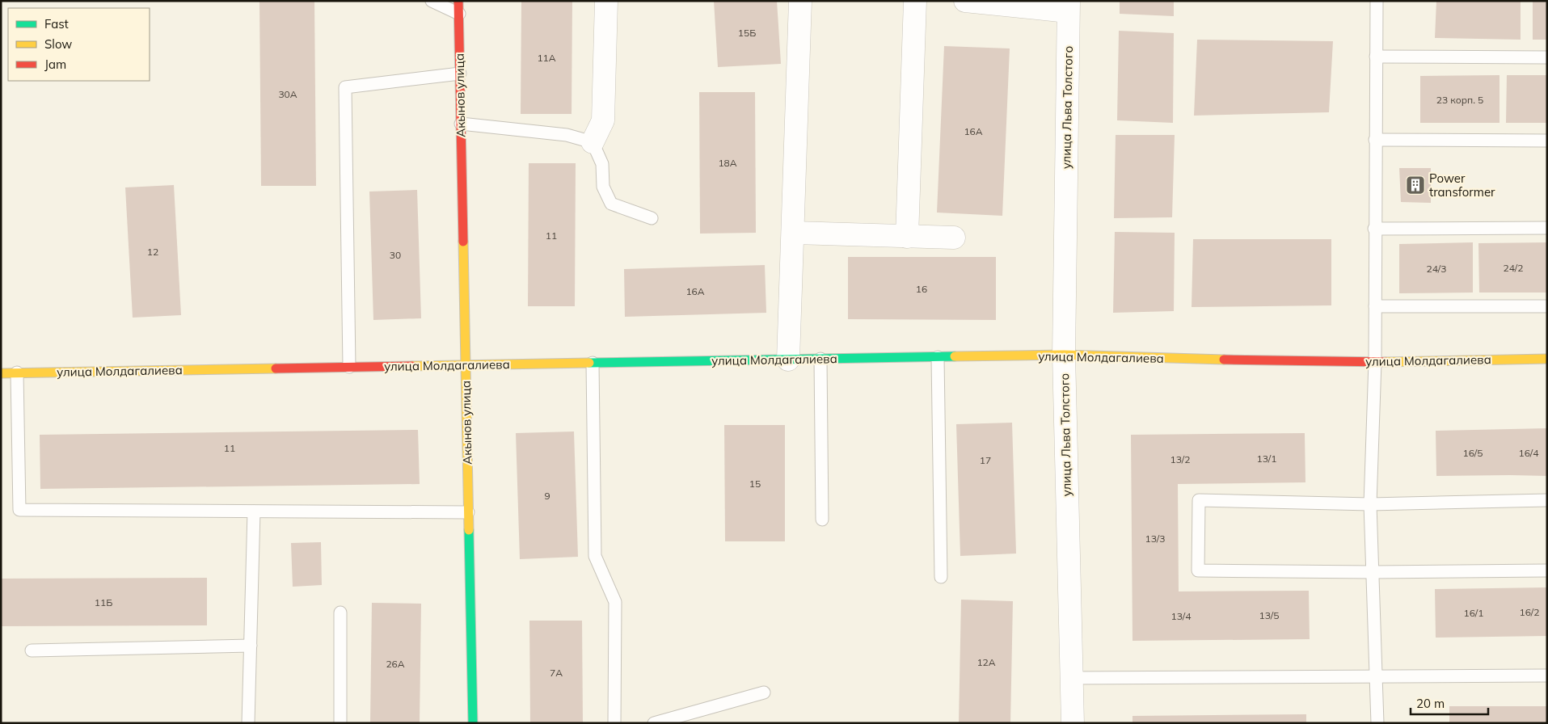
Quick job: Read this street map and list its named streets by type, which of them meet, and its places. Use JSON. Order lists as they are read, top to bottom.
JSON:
{
  "streets": {
    "street": ["Акынов улица", "улица Льва Толстого", "улица Молдагалиева"]
  },
  "crossings": [
    ["Акынов улица", "улица Молдагалиева"],
    ["улица Льва Толстого", "улица Молдагалиева"]
  ],
  "places": {
    "building": ["Power transformer"]
  },
  "house_numbers": [
    "15Б",
    "11А",
    "30А",
    "23 корп. 5",
    "16А",
    "18А",
    "11",
    "12",
    "30",
    "24/2",
    "24/3",
    "16",
    "16А",
    "11",
    "16/5",
    "16/4",
    "13/1",
    "13/2",
    "17",
    "15",
    "9",
    "13/3",
    "11Б",
    "16/2",
    "16/1",
    "13/5",
    "13/4",
    "12А",
    "26А",
    "7А"
  ],
  "legend": ["Fast", "Slow", "Jam"],
  "scale_bar": "20 m"
}
